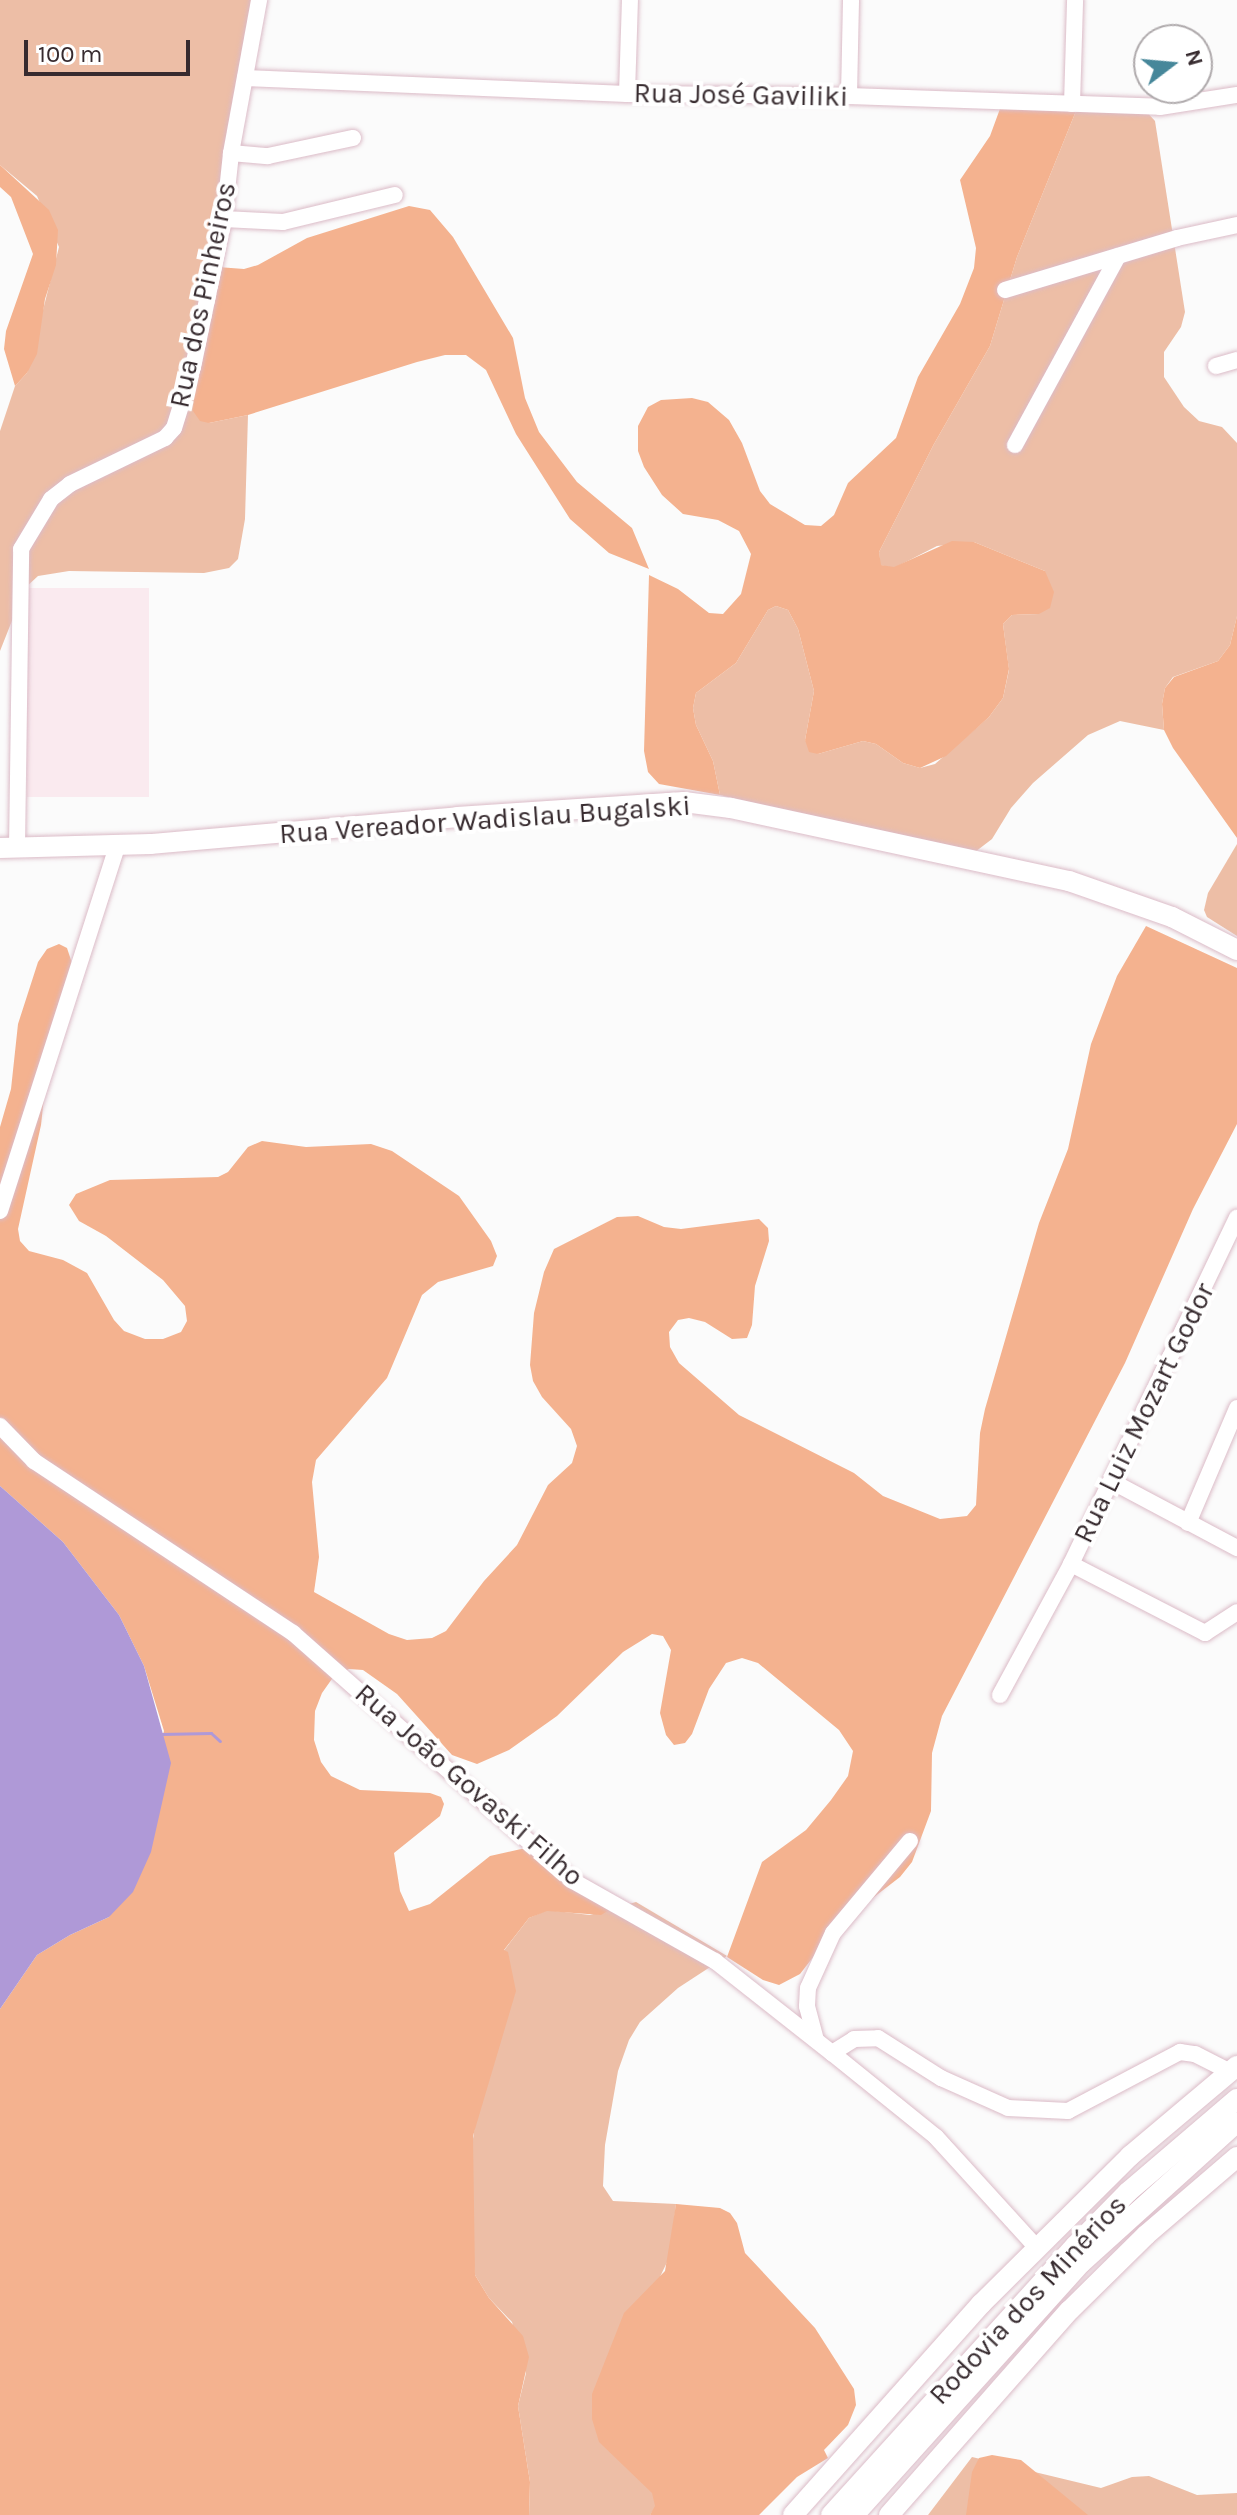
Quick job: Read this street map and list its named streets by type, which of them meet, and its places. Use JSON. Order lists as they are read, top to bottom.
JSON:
{
  "streets": {
    "main road": ["Rua Vereador Wadislau Bugalski", "Rodovia dos Minérios"],
    "street": [
      "Rua José Gaviliki",
      "Rua dos Pinheiros",
      "Rua Luiz Mozart Godor",
      "Rua João Govaski Filho"
    ]
  },
  "crossings": [
    ["Rua José Gaviliki", "Rua dos Pinheiros"],
    ["Rua dos Pinheiros", "Rua Vereador Wadislau Bugalski"]
  ],
  "scale_bar": "100 m",
  "north": "right"
}
